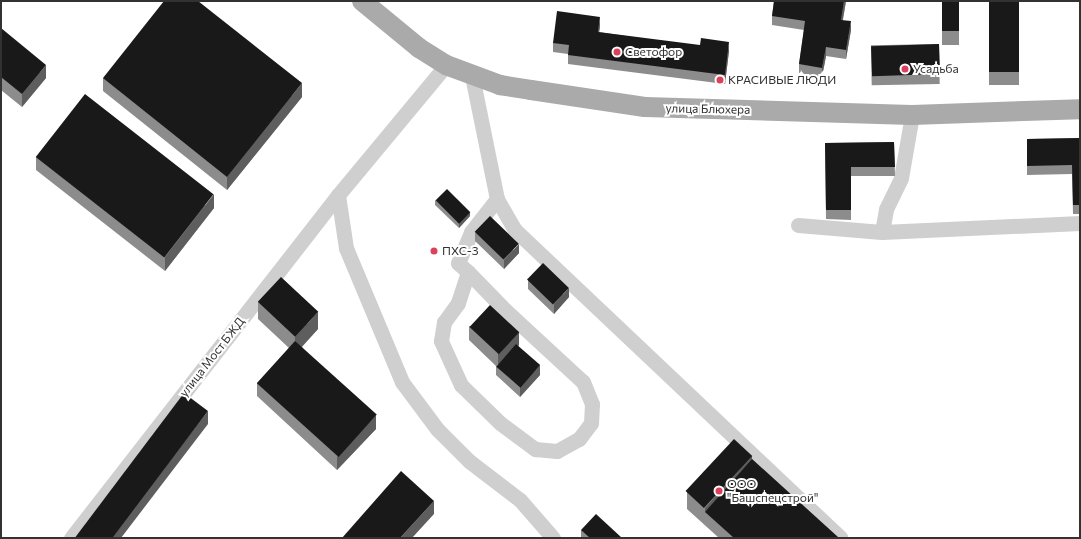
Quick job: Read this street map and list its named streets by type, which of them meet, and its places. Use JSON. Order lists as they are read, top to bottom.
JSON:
{
  "streets": {
    "main road": ["улица Блюхера"],
    "street": ["улица Мост БЖД"]
  },
  "crossings": [
    ["улица Блюхера", "улица Мост БЖД"]
  ],
  "places": [
    "Светофор",
    "Усадьба",
    "КРАСИВЫЕ ЛЮДИ",
    "ПХС-3",
    "ООО \"Башспецстрой\""
  ]
}
